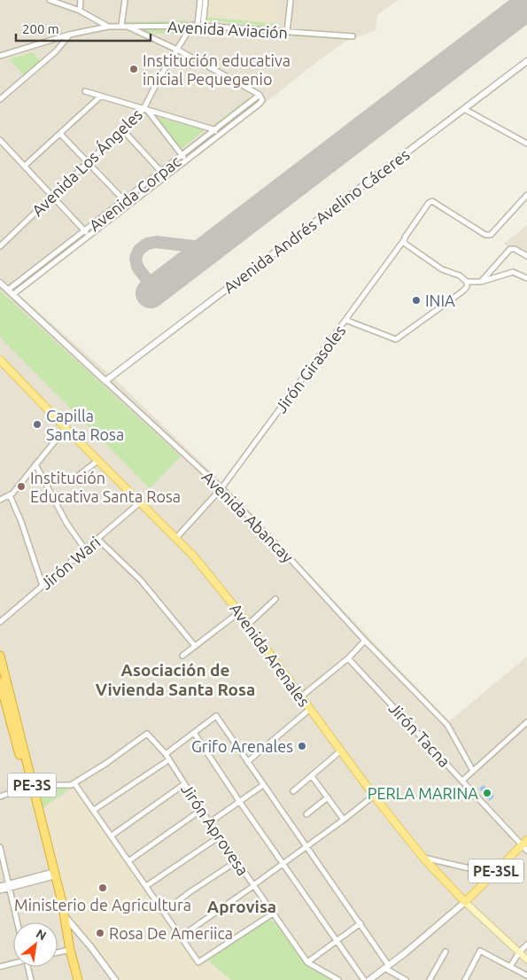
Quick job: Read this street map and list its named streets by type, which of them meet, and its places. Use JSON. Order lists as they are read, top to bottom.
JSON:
{
  "streets": {
    "highway": ["PE-3S"],
    "main road": ["Avenida Arenales", "PE-3SL"],
    "street": [
      "Avenida Aviación",
      "Avenida Los Ángeles",
      "Avenida Corpac",
      "Avenida Andrés Avelino Cáceres",
      "Jirón Girasoles",
      "Avenida Abancay",
      "Jirón Wari",
      "Jirón Tacna",
      "Jirón Aprovesa"
    ]
  },
  "crossings": [
    ["Avenida Aviación", "Avenida Los Ángeles"],
    ["Avenida Corpac", "Avenida Abancay"],
    ["Avenida Andrés Avelino Cáceres", "Avenida Abancay"],
    ["Jirón Girasoles", "Avenida Abancay"],
    ["Jirón Girasoles", "Avenida Arenales"],
    ["Jirón Wari", "Avenida Arenales"],
    ["Avenida Arenales", "PE-3SL"],
    ["Jirón Tacna", "PE-3SL"]
  ],
  "districts": ["Asociación de Vivienda Santa Rosa", "Aprovisa"],
  "places": [
    "Institución educativa inicial Pequegenio",
    "INIA",
    "Capilla Santa Rosa",
    "Institución Educativa Santa Rosa",
    "Grifo Arenales",
    "PERLA MARINA",
    "Ministerio de Agricultura",
    "Rosa De Ameriica"
  ],
  "scale_bar": "200 m",
  "north": "top right"
}
